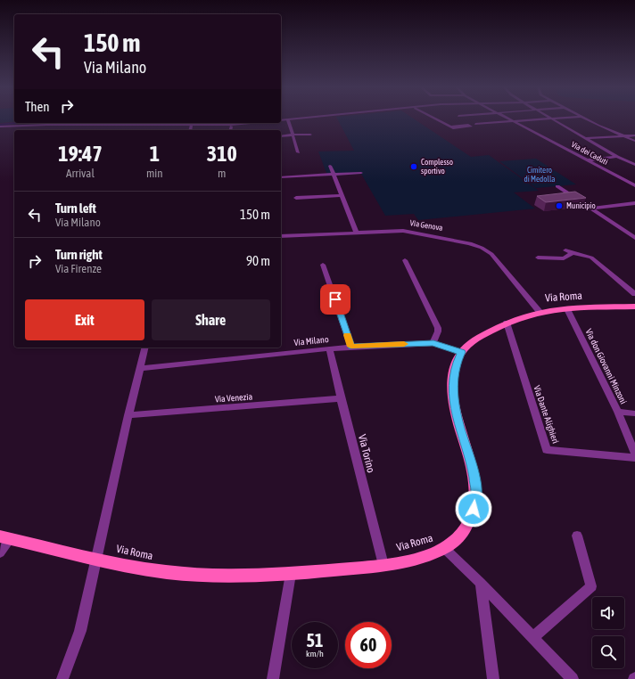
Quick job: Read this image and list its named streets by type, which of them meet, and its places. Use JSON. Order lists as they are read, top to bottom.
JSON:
{
  "streets": {
    "main road": ["Via Roma"],
    "street": [
      "Via dei Caduti",
      "Via Genova",
      "Via Milano",
      "Via don Giovanni Minzoni",
      "Via Venezia",
      "Via Dante Alighieri",
      "Via Torino"
    ]
  },
  "crossings": [
    ["Via Genova", "Via Roma"],
    ["Via Roma", "Via Milano"],
    ["Via Roma", "Via don Giovanni Minzoni"],
    ["Via Roma", "Via Dante Alighieri"],
    ["Via Roma", "Via Torino"],
    ["Via Milano", "Via Torino"],
    ["Via Venezia", "Via Torino"]
  ],
  "parks": ["Cimitero di Medolla"],
  "places": ["Complesso sportivo", "Municipio"],
  "page": {
    "turn": ["150 m", "Via Milano"],
    "then": "Then",
    "eta": [
      "19:47",
      "Arrival",
      "1",
      "min",
      "310",
      "m"
    ],
    "list": [
      {
        "name": "Turn left",
        "note": "Via Milano",
        "value": "150 m"
      },
      {
        "name": "Turn right",
        "note": "Via Firenze",
        "value": "90 m"
      }
    ],
    "buttons": ["Exit", "Share"],
    "speed": "51 km/h",
    "limit": "60"
  }
}
